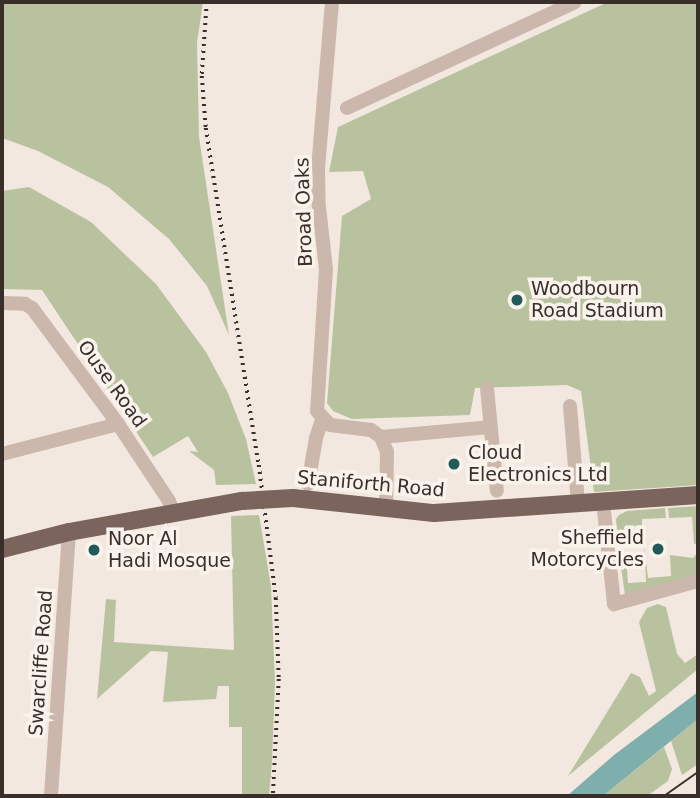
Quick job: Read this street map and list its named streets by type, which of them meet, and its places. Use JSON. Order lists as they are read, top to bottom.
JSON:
{
  "streets": {
    "main road": ["Staniforth Road"],
    "street": ["Broad Oaks", "Ouse Road", "Swarcliffe Road"]
  },
  "crossings": [
    ["Ouse Road", "Staniforth Road"],
    ["Staniforth Road", "Swarcliffe Road"]
  ],
  "places": [
    "Woodbourn Road Stadium",
    "Cloud Electronics Ltd",
    "Sheffield Motorcycles",
    "Noor Al Hadi Mosque"
  ]
}
